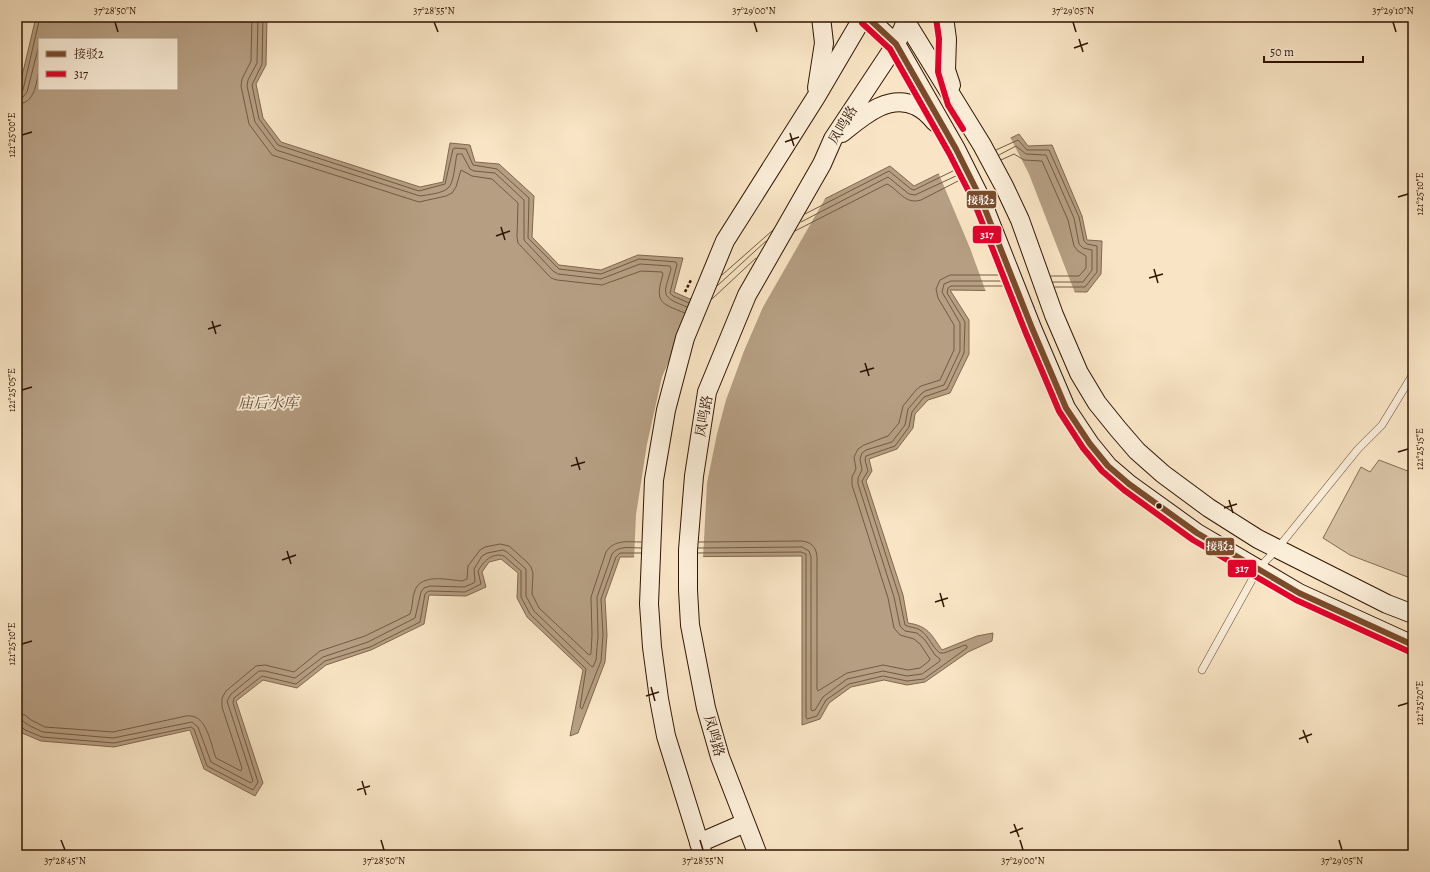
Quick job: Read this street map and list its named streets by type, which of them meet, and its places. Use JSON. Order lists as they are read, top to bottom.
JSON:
{
  "streets": {
    "main road": ["凤鸣路"]
  },
  "water": ["庙后水库"],
  "lines": ["transit line 接驳2", "transit line 317"],
  "legend": ["接驳2", "317"],
  "scale_bar": "50 m",
  "coordinates": [
    "37°28'50\"N",
    "37°28'55\"N",
    "37°29'00\"N",
    "37°29'05\"N",
    "37°29'10\"N",
    "121°25'00\"E",
    "121°25'10\"E",
    "121°25'05\"E",
    "121°25'15\"E",
    "121°25'20\"E",
    "37°28'45\"N"
  ]
}
